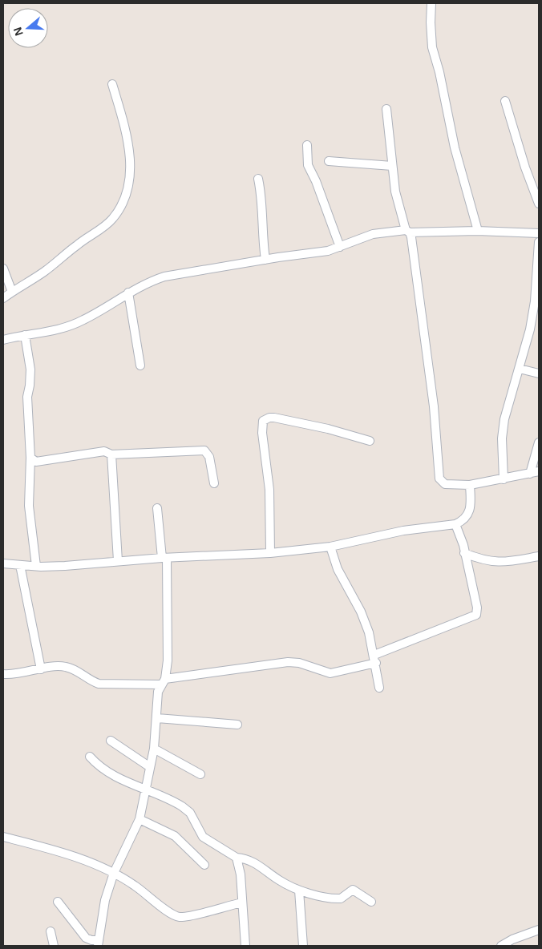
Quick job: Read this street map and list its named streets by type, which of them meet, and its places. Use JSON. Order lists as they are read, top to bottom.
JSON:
{
  "north": "left"
}
